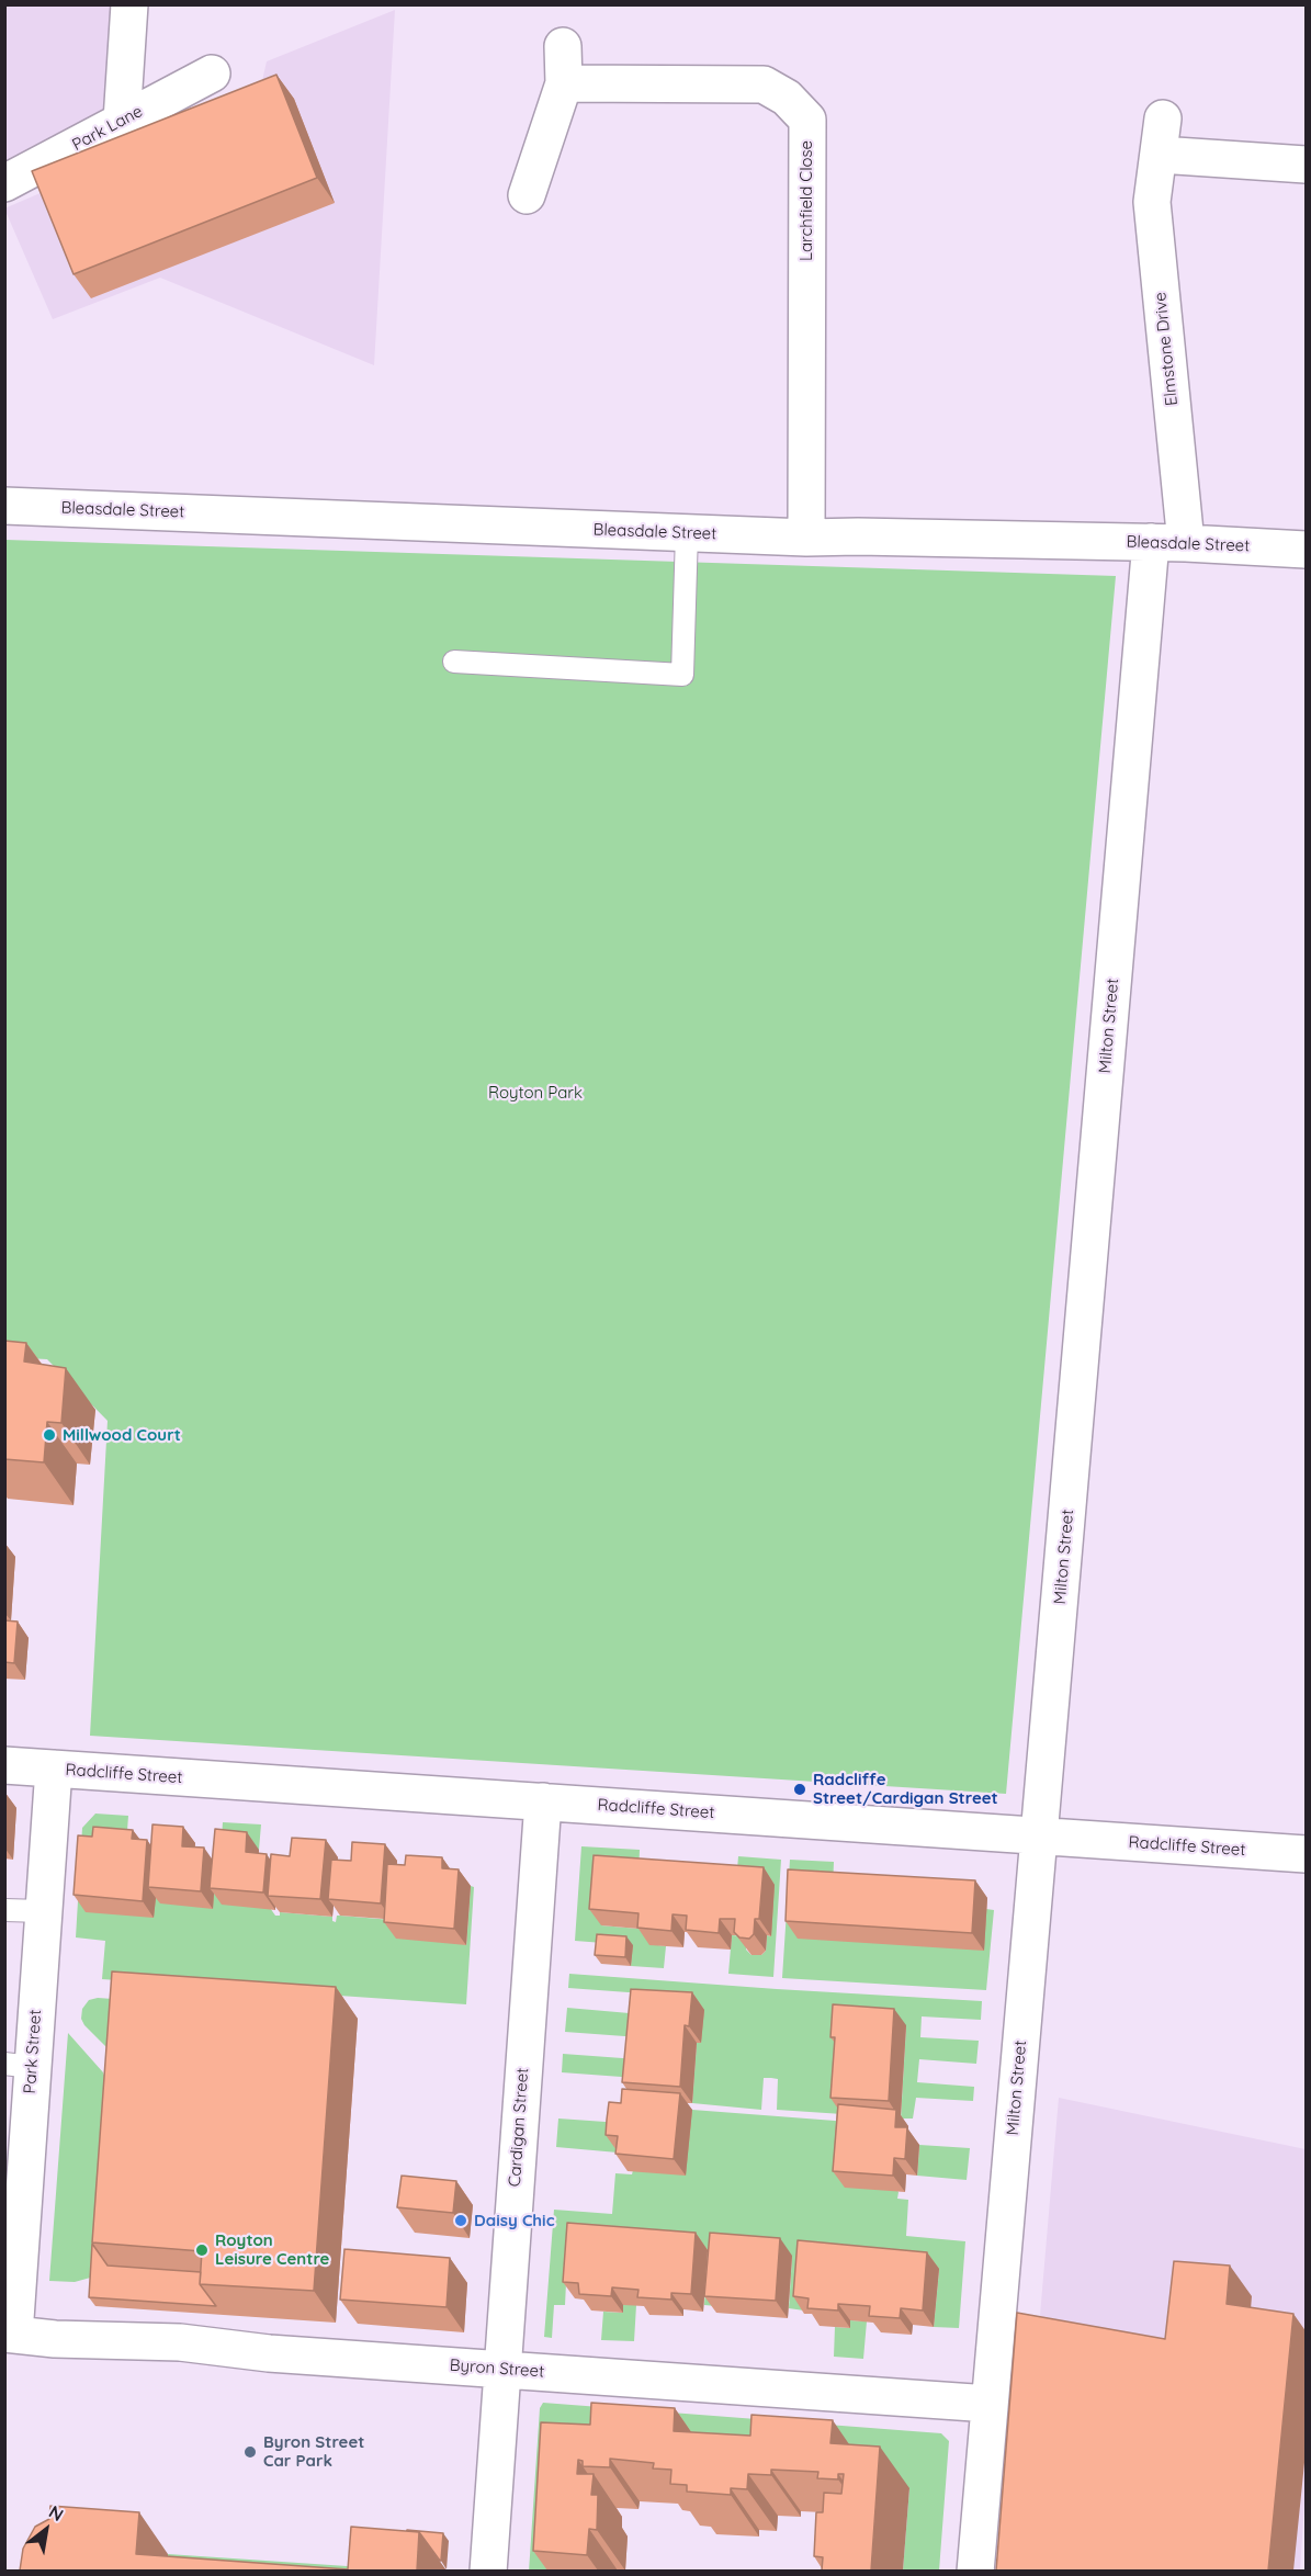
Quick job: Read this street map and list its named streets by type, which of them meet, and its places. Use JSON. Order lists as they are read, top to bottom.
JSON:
{
  "streets": {
    "street": [
      "Park Lane",
      "Larchfield Close",
      "Elmstone Drive",
      "Bleasdale Street",
      "Milton Street",
      "Radcliffe Street",
      "Park Street",
      "Cardigan Street",
      "Byron Street"
    ]
  },
  "crossings": [
    ["Larchfield Close", "Bleasdale Street"],
    ["Elmstone Drive", "Bleasdale Street"],
    ["Bleasdale Street", "Milton Street"],
    ["Milton Street", "Radcliffe Street"],
    ["Milton Street", "Byron Street"],
    ["Radcliffe Street", "Park Street"],
    ["Radcliffe Street", "Cardigan Street"],
    ["Park Street", "Byron Street"],
    ["Cardigan Street", "Byron Street"]
  ],
  "parks": ["Royton Park"],
  "places": [
    "Millwood Court",
    "Radcliffe Street/Cardigan Street",
    "Daisy Chic",
    "Royton Leisure Centre",
    "Byron Street Car Park"
  ],
  "north": "top right"
}
